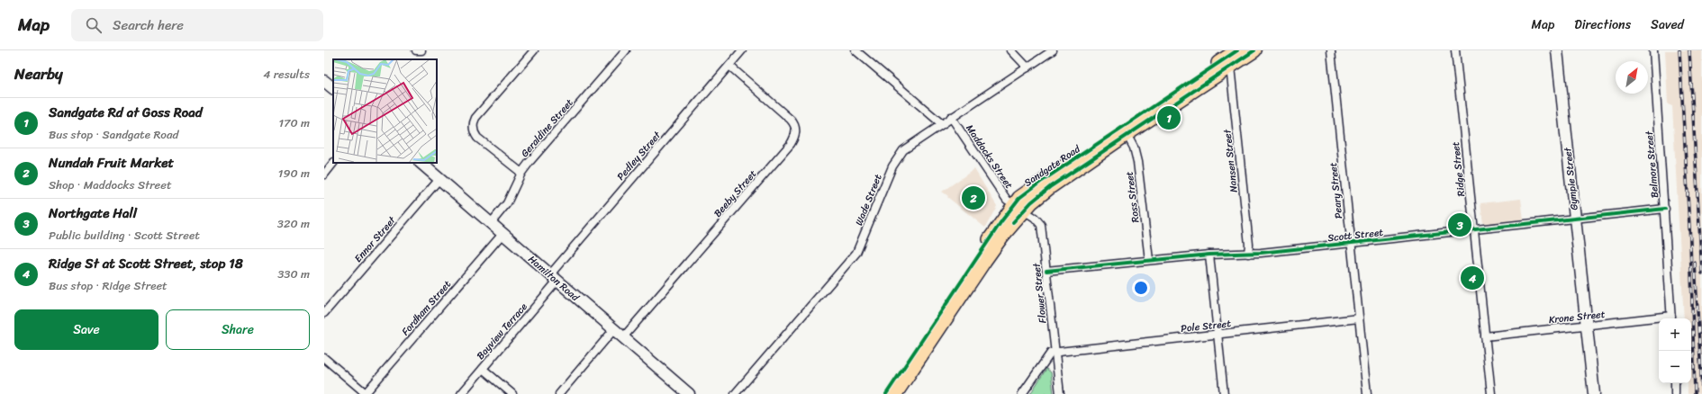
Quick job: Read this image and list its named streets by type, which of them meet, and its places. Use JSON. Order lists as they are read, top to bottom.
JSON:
{
  "streets": {
    "highway": ["Sandgate Road"],
    "main road": ["Gympie Street", "Hamilton Road"],
    "street": [
      "Geraldine Street",
      "Pedley Street",
      "Maddocks Street",
      "Nansen Street",
      "Belmore Street",
      "Ridge Street",
      "Peary Street",
      "Beeby Street",
      "Ross Street",
      "Wade Street",
      "Scott Street",
      "Ennor Street",
      "Flower Street",
      "Fordham Street",
      "Krone Street",
      "Pole Street",
      "Bayview Terrace"
    ]
  },
  "crossings": [
    ["Geraldine Street", "Hamilton Road"],
    ["Pedley Street", "Beeby Street"],
    ["Pedley Street", "Hamilton Road"],
    ["Pedley Street", "Bayview Terrace"],
    ["Maddocks Street", "Sandgate Road"],
    ["Maddocks Street", "Wade Street"],
    ["Maddocks Street", "Flower Street"],
    ["Nansen Street", "Sandgate Road"],
    ["Nansen Street", "Scott Street"],
    ["Belmore Street", "Scott Street"],
    ["Sandgate Road", "Ross Street"],
    ["Sandgate Road", "Flower Street"],
    ["Ridge Street", "Scott Street"],
    ["Ridge Street", "Krone Street"],
    ["Gympie Street", "Scott Street"],
    ["Gympie Street", "Krone Street"],
    ["Peary Street", "Scott Street"],
    ["Peary Street", "Pole Street"],
    ["Beeby Street", "Hamilton Road"],
    ["Ross Street", "Scott Street"],
    ["Scott Street", "Flower Street"],
    ["Ennor Street", "Hamilton Road"],
    ["Hamilton Road", "Fordham Street"],
    ["Hamilton Road", "Bayview Terrace"],
    ["Flower Street", "Pole Street"]
  ],
  "north": "top right",
  "page": {
    "header": "Map",
    "search": "Search here",
    "nav": ["Map", "Directions", "Saved"],
    "heading": ["Nearby", "4 results"],
    "list": [
      {
        "mark": "1",
        "name": "Sandgate Rd at Goss Road",
        "note": "Bus stop · Sandgate Road",
        "value": "170 m"
      },
      {
        "mark": "2",
        "name": "Nundah Fruit Market",
        "note": "Shop · Maddocks Street",
        "value": "190 m"
      },
      {
        "mark": "3",
        "name": "Northgate Hall",
        "note": "Public building · Scott Street",
        "value": "320 m"
      },
      {
        "mark": "4",
        "name": "Ridge St at Scott Street, stop 18",
        "note": "Bus stop · Ridge Street",
        "value": "330 m"
      }
    ],
    "pins": [
      "1",
      "2",
      "3",
      "4"
    ],
    "buttons": ["Save", "Share"],
    "map_buttons": ["+", "−"]
  }
}
